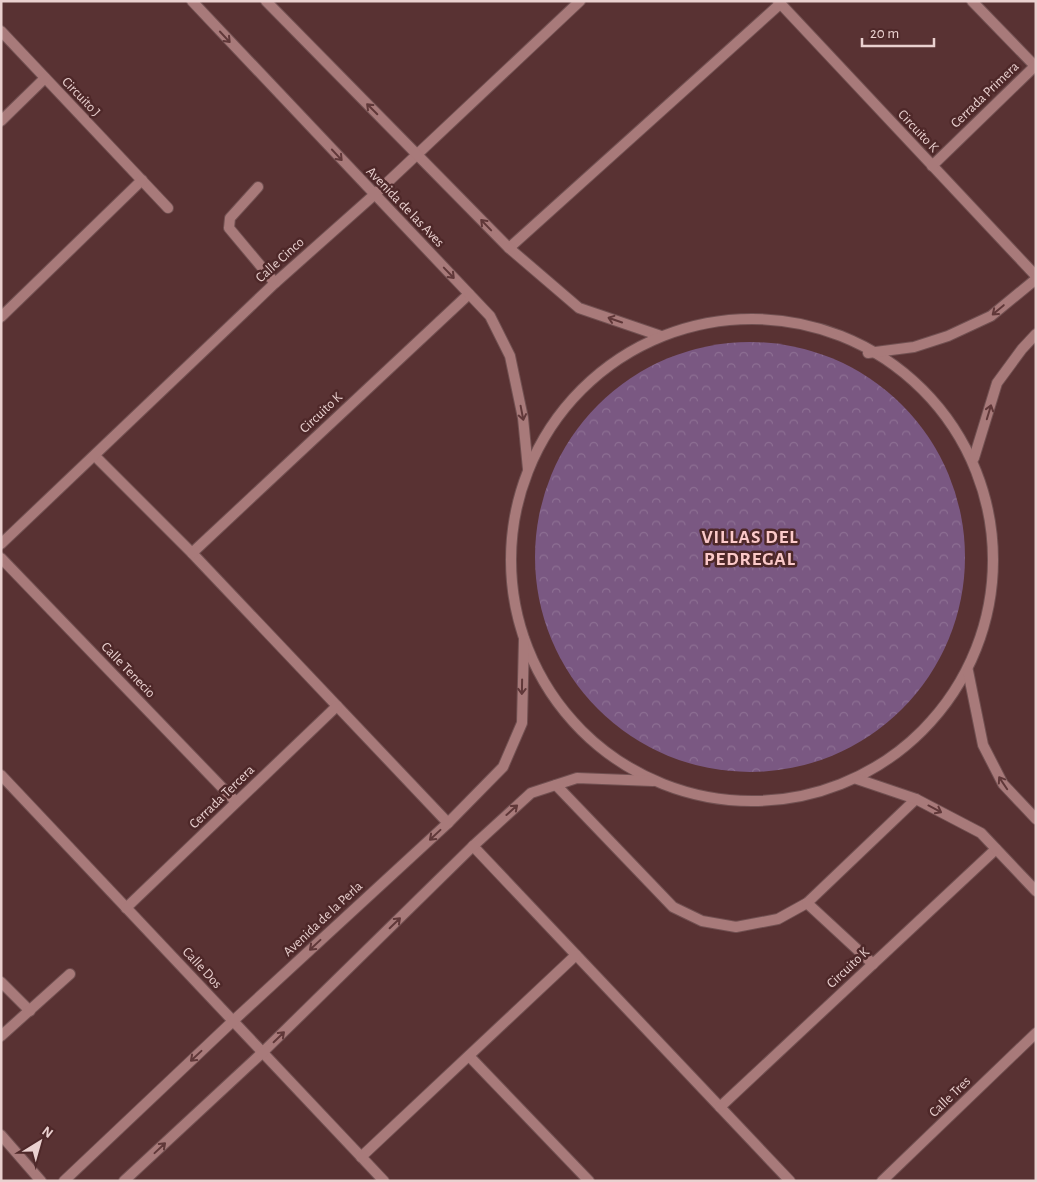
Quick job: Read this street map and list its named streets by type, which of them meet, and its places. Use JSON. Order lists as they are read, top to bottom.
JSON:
{
  "streets": {
    "street": [
      "Cerrada Primera",
      "Circuito J",
      "Circuito K",
      "Avenida de las Aves",
      "Calle Cinco",
      "Calle Tenecio",
      "Cerrada Tercera",
      "Avenida de la Perla",
      "Calle Dos",
      "Calle Tres"
    ]
  },
  "crossings": [
    ["Cerrada Primera", "Circuito K"],
    ["Circuito K", "Avenida de las Aves"],
    ["Avenida de las Aves", "Calle Cinco"],
    ["Calle Tenecio", "Cerrada Tercera"],
    ["Cerrada Tercera", "Calle Dos"],
    ["Avenida de la Perla", "Calle Dos"]
  ],
  "districts": ["VILLAS DEL PEDREGAL"],
  "scale_bar": "20 m",
  "north": "top right"
}
